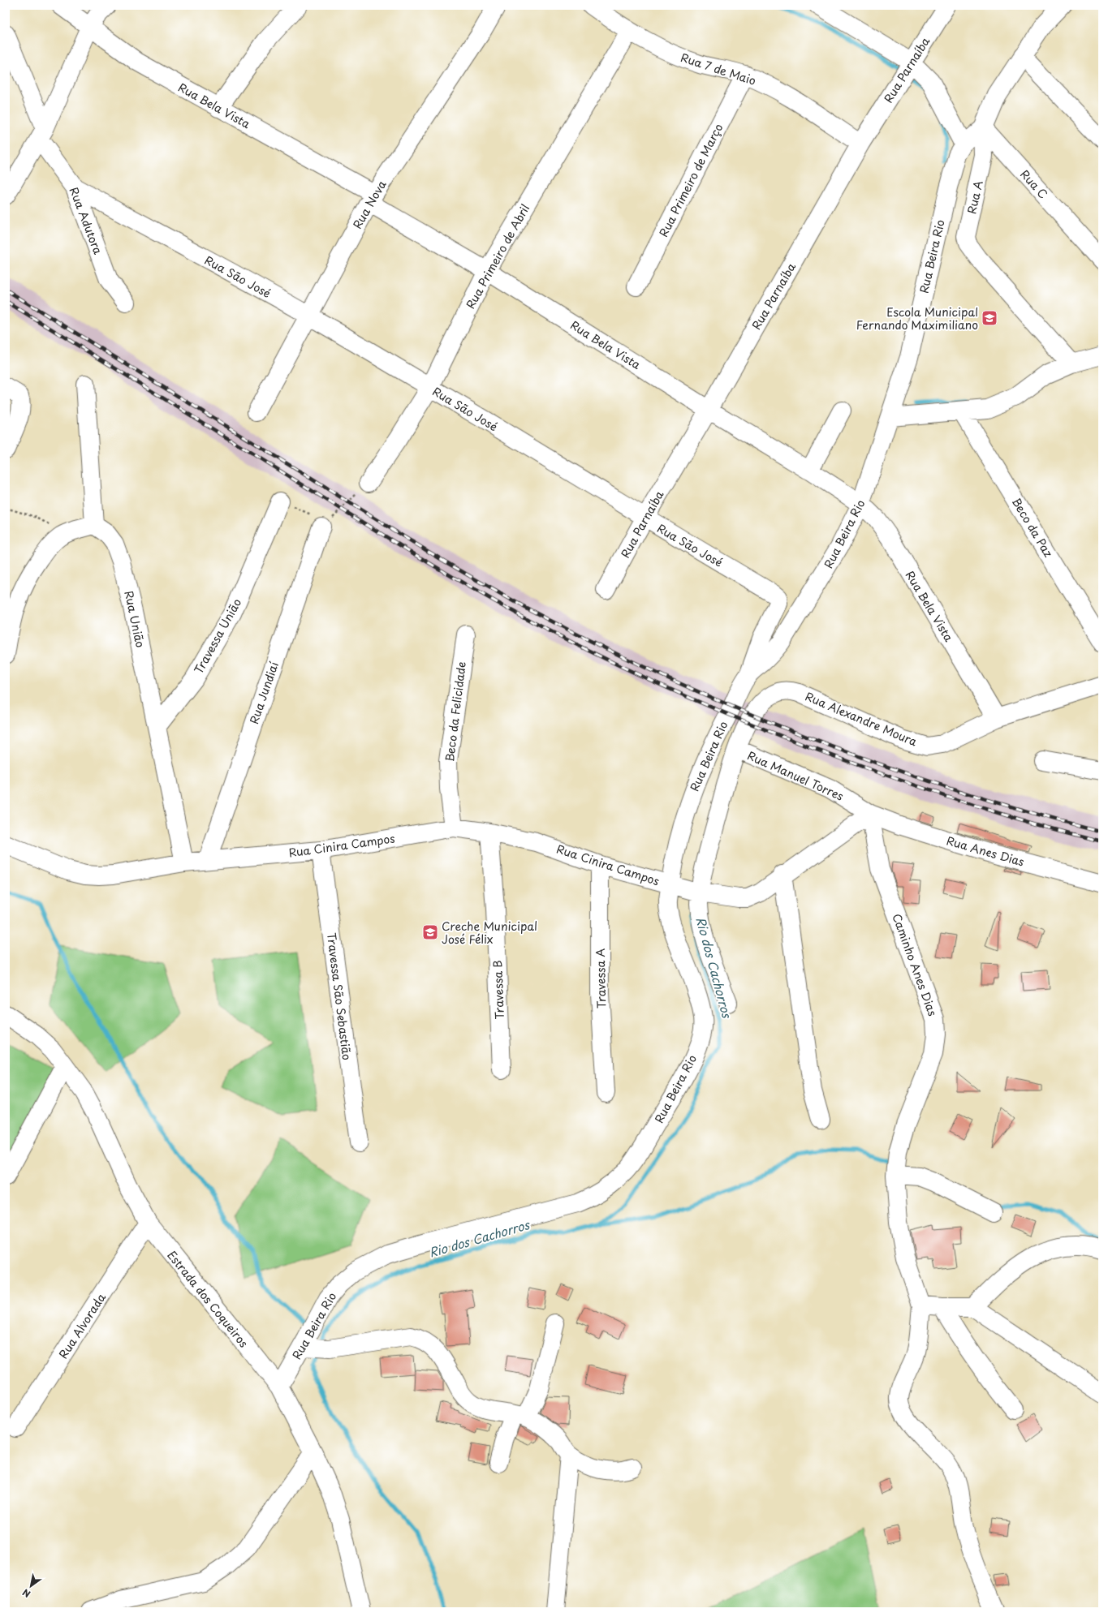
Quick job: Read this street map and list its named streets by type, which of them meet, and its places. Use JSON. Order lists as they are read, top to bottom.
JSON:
{
  "streets": {
    "street": [
      "Rua 7 de Maio",
      "Rua Parnaíba",
      "Rua Bela Vista",
      "Rua Primeiro de Março",
      "Rua C",
      "Rua A",
      "Rua Nova",
      "Rua Adutora",
      "Rua Primeiro de Abril",
      "Rua Beira Rio",
      "Rua São José",
      "Beco da Paz",
      "Rua União",
      "Travessa União",
      "Rua Jundiaí",
      "Beco da Felicidade",
      "Rua Alexandre Moura",
      "Rua Manuel Torres",
      "Rua Cinira Campos",
      "Rua Anes Dias",
      "Caminho Anes Dias",
      "Travessa A",
      "Travessa B",
      "Travessa São Sebastião",
      "Estrada dos Coqueiros",
      "Rua Alvorada"
    ]
  },
  "crossings": [
    ["Rua 7 de Maio", "Rua Parnaíba"],
    ["Rua 7 de Maio", "Rua Primeiro de Março"],
    ["Rua 7 de Maio", "Rua Primeiro de Abril"],
    ["Rua Parnaíba", "Rua Bela Vista"],
    ["Rua Parnaíba", "Rua São José"],
    ["Rua Bela Vista", "Rua Nova"],
    ["Rua Bela Vista", "Rua Primeiro de Abril"],
    ["Rua Bela Vista", "Rua Beira Rio"],
    ["Rua Bela Vista", "Rua Alexandre Moura"],
    ["Rua C", "Rua A"],
    ["Rua Nova", "Rua São José"],
    ["Rua Adutora", "Rua São José"],
    ["Rua Primeiro de Abril", "Rua São José"],
    ["Rua Beira Rio", "Rua São José"],
    ["Rua Beira Rio", "Rua Cinira Campos"],
    ["Rua Beira Rio", "Estrada dos Coqueiros"],
    ["Rua União", "Travessa União"],
    ["Rua União", "Rua Cinira Campos"],
    ["Rua Jundiaí", "Rua Cinira Campos"],
    ["Beco da Felicidade", "Rua Cinira Campos"],
    ["Rua Alexandre Moura", "Rua Manuel Torres"],
    ["Rua Alexandre Moura", "Rua Cinira Campos"],
    ["Rua Manuel Torres", "Rua Cinira Campos"],
    ["Rua Manuel Torres", "Rua Anes Dias"],
    ["Rua Manuel Torres", "Caminho Anes Dias"],
    ["Rua Cinira Campos", "Rua Anes Dias"],
    ["Rua Cinira Campos", "Caminho Anes Dias"],
    ["Rua Cinira Campos", "Travessa A"],
    ["Rua Cinira Campos", "Travessa B"],
    ["Rua Cinira Campos", "Travessa São Sebastião"],
    ["Rua Anes Dias", "Caminho Anes Dias"],
    ["Estrada dos Coqueiros", "Rua Alvorada"]
  ],
  "water": ["Rio dos Cachorros"],
  "places": {
    "school or university": ["Escola Municipal Fernando Maximiliano", "Creche Municipal José Félix"]
  },
  "north": "bottom left"
}
